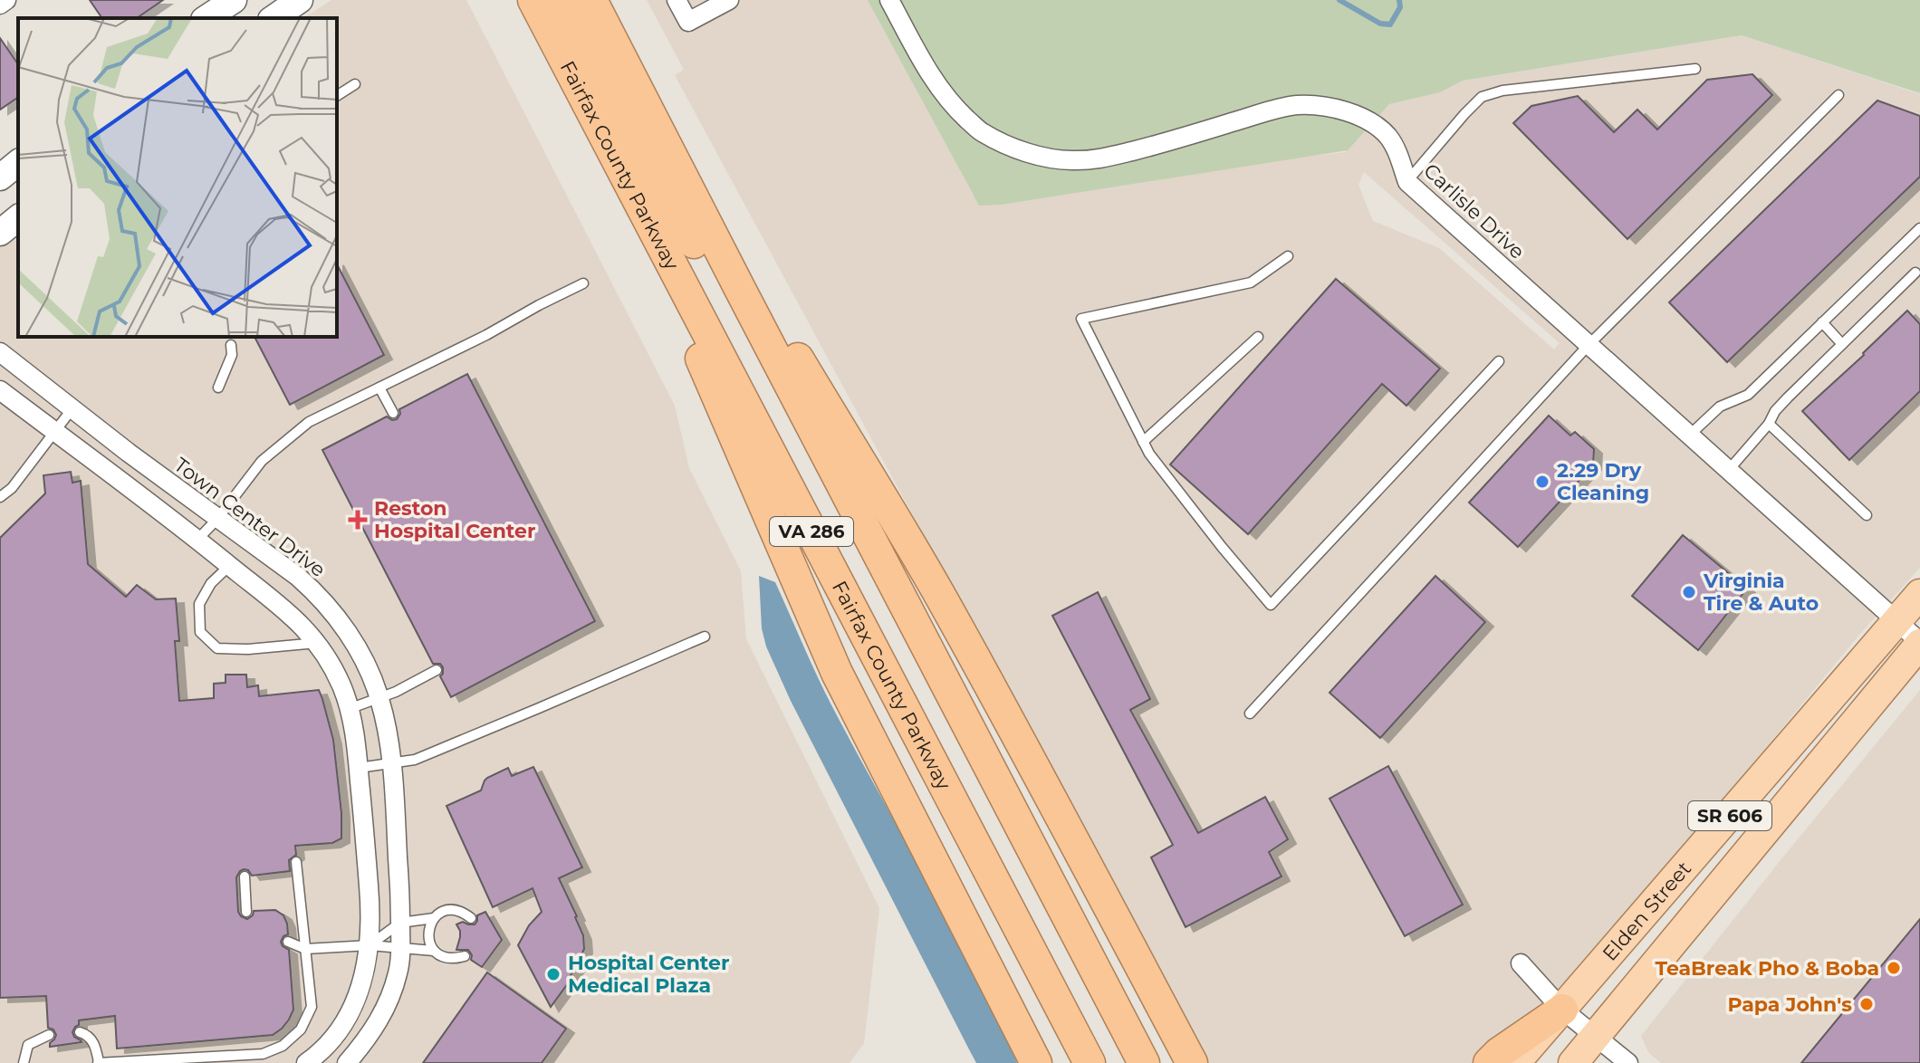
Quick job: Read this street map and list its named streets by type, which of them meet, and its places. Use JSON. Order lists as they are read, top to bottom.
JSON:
{
  "streets": {
    "highway": ["Fairfax County Parkway", "VA 286"],
    "main road": ["SR 606", "Elden Street"],
    "street": ["Carlisle Drive", "Town Center Drive"]
  },
  "crossings": [
    ["Carlisle Drive", "Elden Street"]
  ],
  "places": {
    "other": [
      "2.29 Dry Cleaning",
      "Virginia Tire & Auto",
      "TeaBreak Pho & Boba",
      "Hospital Center Medical Plaza",
      "Papa John's"
    ],
    "health": ["Reston Hospital Center"]
  }
}
